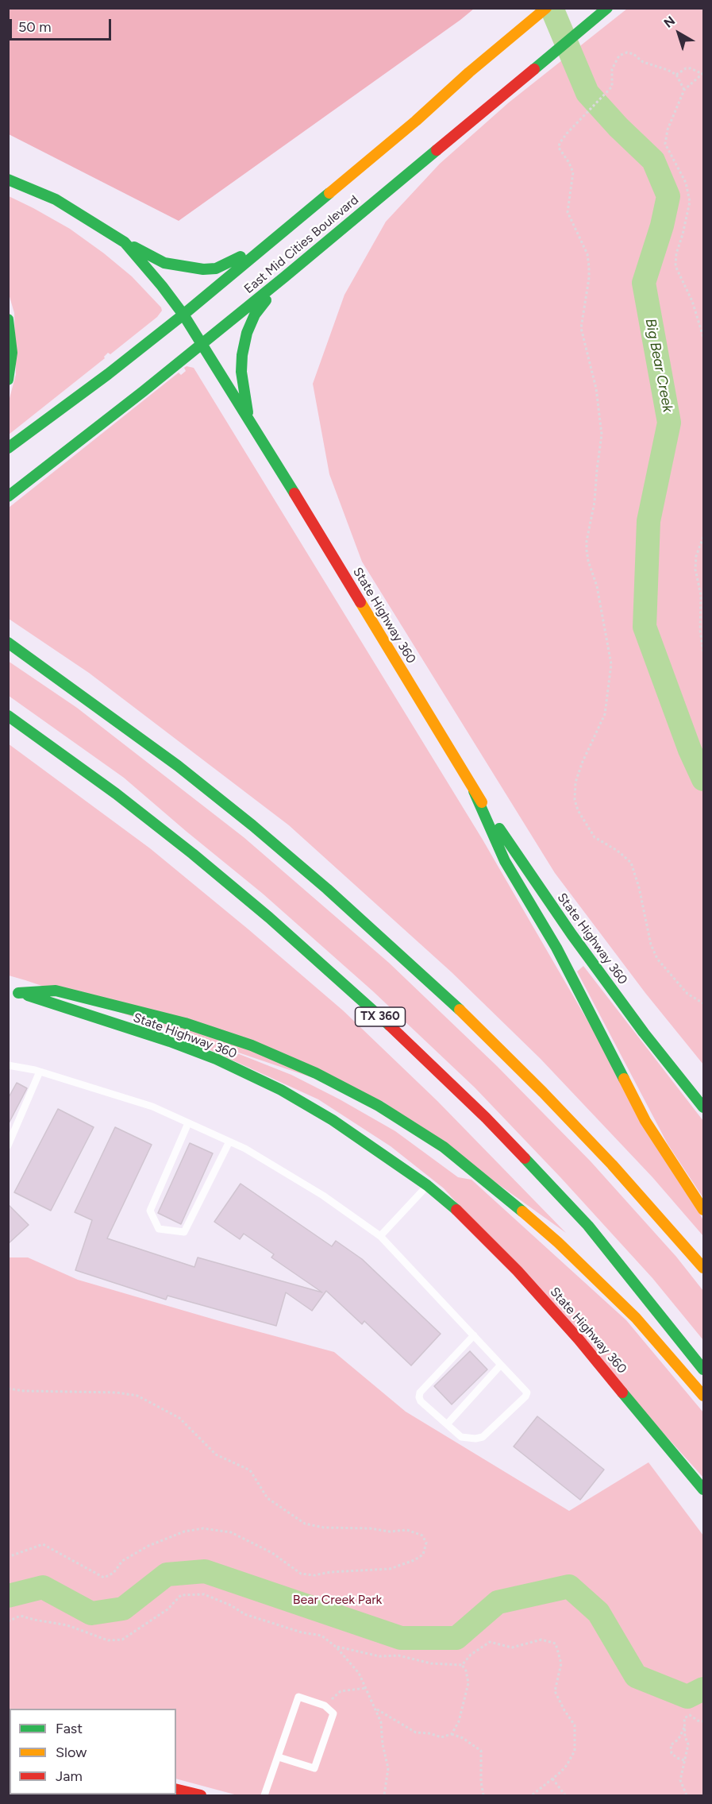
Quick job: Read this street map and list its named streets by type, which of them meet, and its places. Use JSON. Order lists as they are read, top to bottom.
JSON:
{
  "streets": {
    "main road": ["East Mid Cities Boulevard", "State Highway 360", "TX 360"]
  },
  "crossings": [
    ["East Mid Cities Boulevard", "State Highway 360"]
  ],
  "water": ["Big Bear Creek"],
  "parks": ["Bear Creek Park"],
  "legend": ["Fast", "Slow", "Jam"],
  "scale_bar": "50 m",
  "north": "top left"
}
